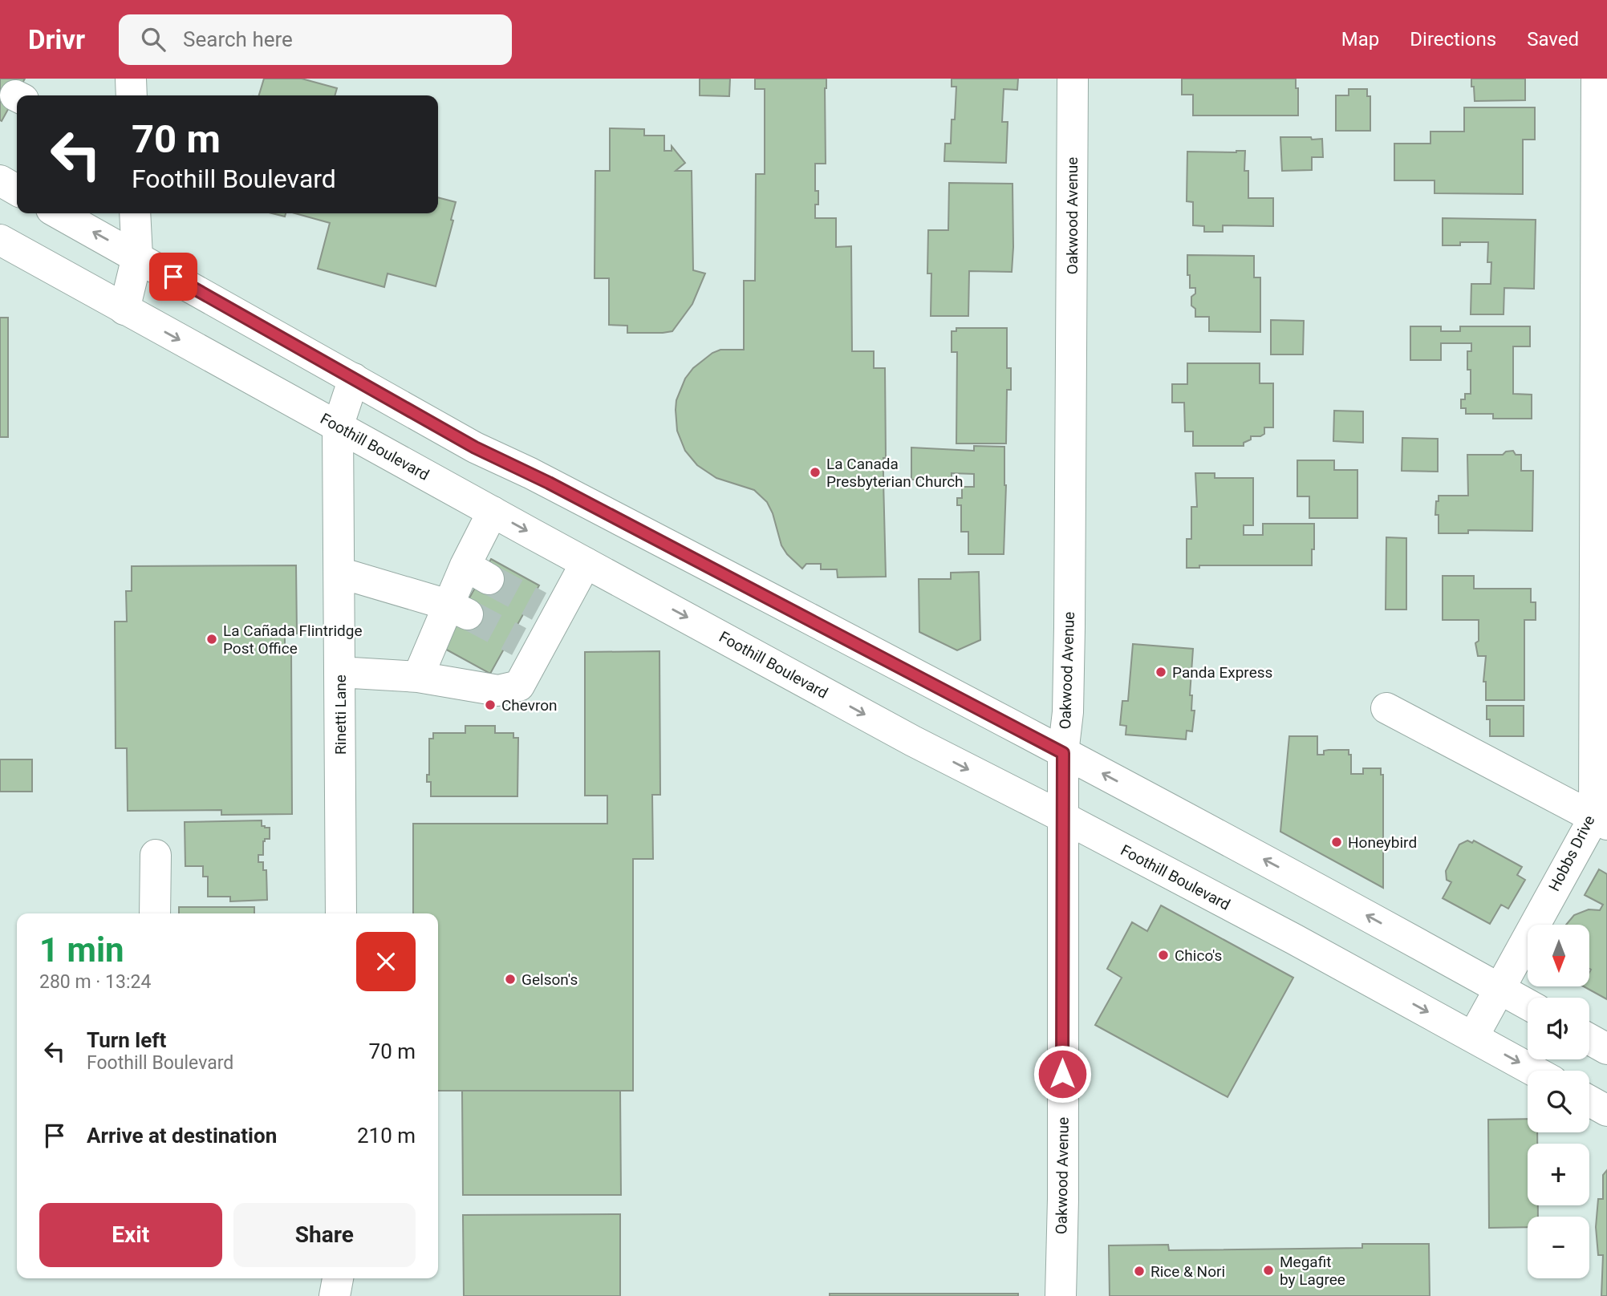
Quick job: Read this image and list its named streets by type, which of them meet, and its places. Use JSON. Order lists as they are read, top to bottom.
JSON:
{
  "streets": {
    "main road": [
      "Oakwood Avenue",
      "Foothill Boulevard",
      "Rinetti Lane",
      "Hobbs Drive"
    ]
  },
  "crossings": [
    ["Oakwood Avenue", "Foothill Boulevard"],
    ["Foothill Boulevard", "Rinetti Lane"],
    ["Foothill Boulevard", "Hobbs Drive"]
  ],
  "places": [
    "La Canada Presbyterian Church",
    "La Cañada Flintridge Post Office",
    "Panda Express",
    "Chevron",
    "Honeybird",
    "Chico's",
    "Gelson's",
    "Megafit by Lagree",
    "Rice & Nori"
  ],
  "north": "bottom",
  "page": {
    "header": "Drivr",
    "search": "Search here",
    "nav": ["Map", "Directions", "Saved"],
    "turn": ["70 m", "Foothill Boulevard"],
    "heading": ["1 min", "280 m · 13:24"],
    "map_buttons": ["+", "−"],
    "list": [
      {
        "name": "Turn left",
        "note": "Foothill Boulevard",
        "value": "70 m"
      },
      {
        "name": "Arrive at destination",
        "value": "210 m"
      }
    ],
    "buttons": ["Exit", "Share"]
  }
}
